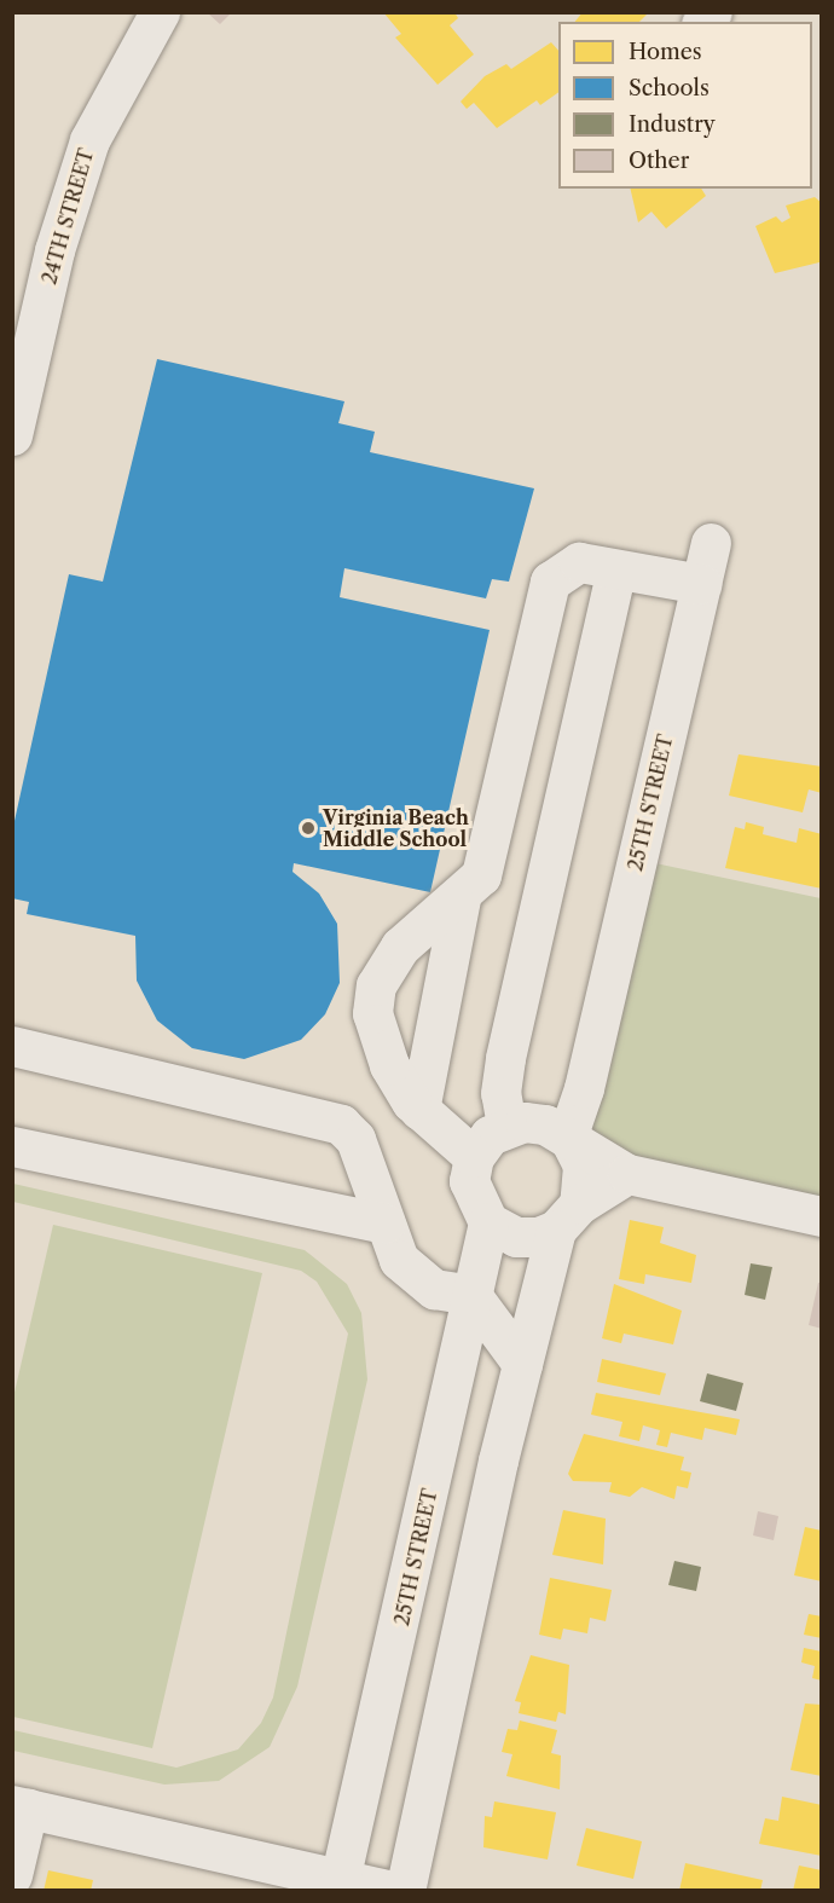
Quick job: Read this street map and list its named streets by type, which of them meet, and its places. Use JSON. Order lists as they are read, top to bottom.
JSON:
{
  "streets": {
    "street": ["24TH STREET", "25TH STREET"]
  },
  "places": ["Virginia Beach Middle School"],
  "legend": [
    "Homes",
    "Schools",
    "Industry",
    "Other"
  ]
}
